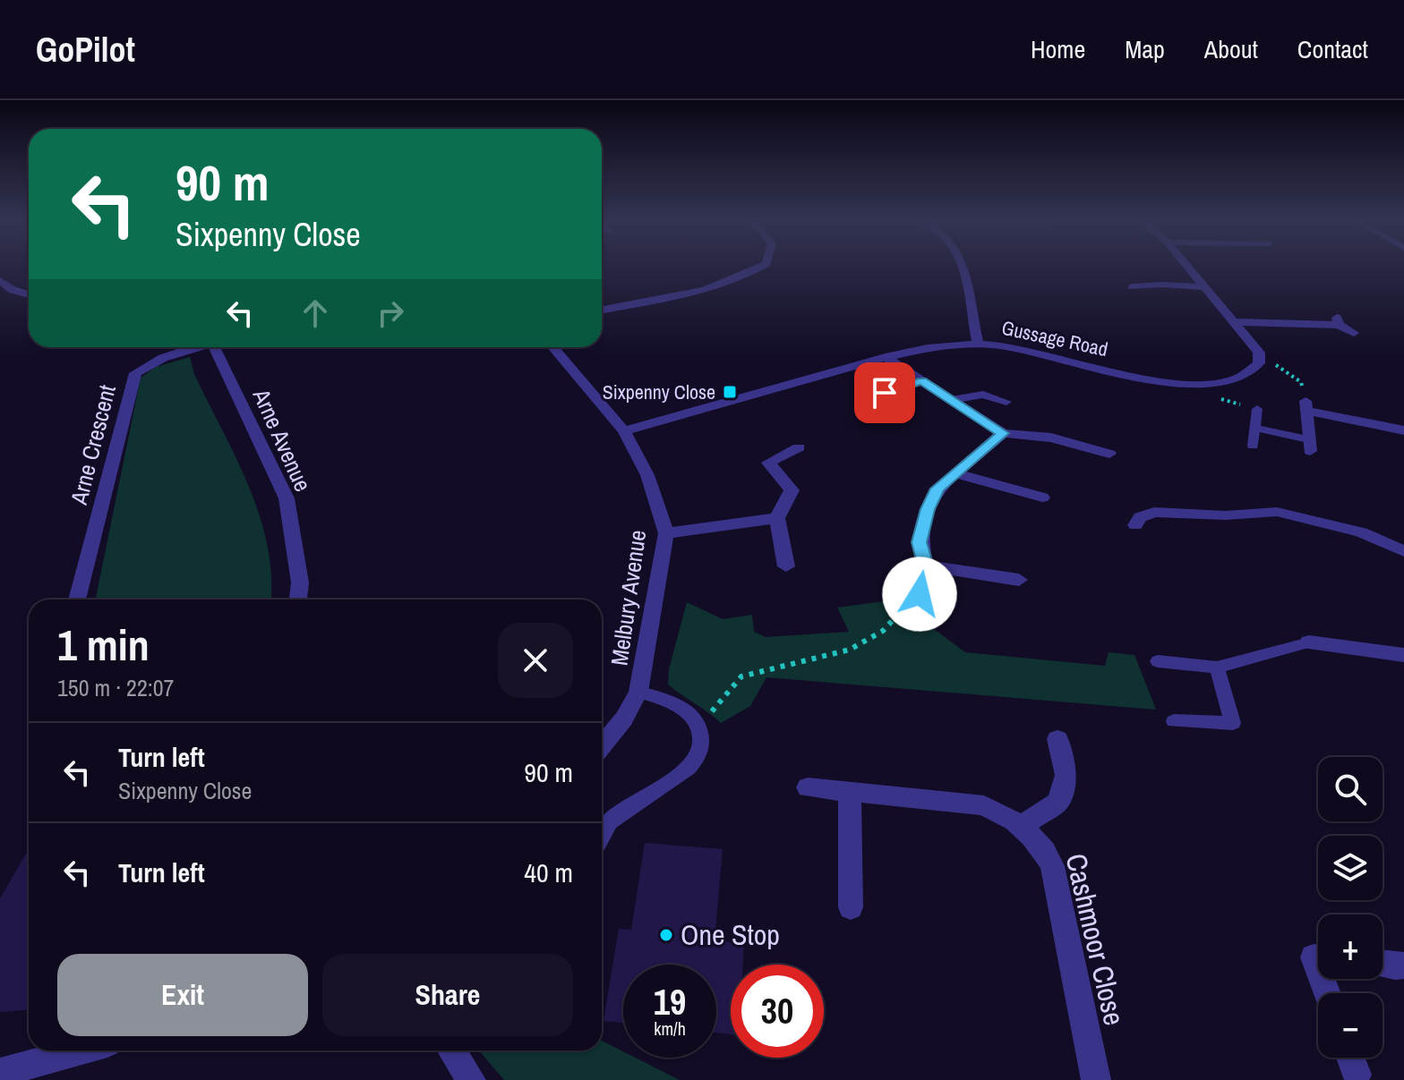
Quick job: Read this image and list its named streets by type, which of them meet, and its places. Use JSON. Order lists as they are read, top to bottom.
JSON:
{
  "streets": {
    "street": [
      "Gussage Road",
      "Arne Avenue",
      "Arne Crescent",
      "Melbury Avenue",
      "Cashmoor Close"
    ]
  },
  "crossings": [
    ["Gussage Road", "Melbury Avenue"]
  ],
  "places": {
    "transit": ["Sixpenny Close"],
    "other": ["One Stop"]
  },
  "page": {
    "header": "GoPilot",
    "nav": [
      "Home",
      "Map",
      "About",
      "Contact"
    ],
    "turn": ["90 m", "Sixpenny Close"],
    "heading": ["1 min", "150 m · 22:07"],
    "list": [
      {
        "name": "Turn left",
        "note": "Sixpenny Close",
        "value": "90 m"
      },
      {
        "name": "Turn left",
        "value": "40 m"
      }
    ],
    "map_buttons": ["+", "−"],
    "buttons": ["Exit", "Share"],
    "speed": "19 km/h",
    "limit": "30"
  }
}
